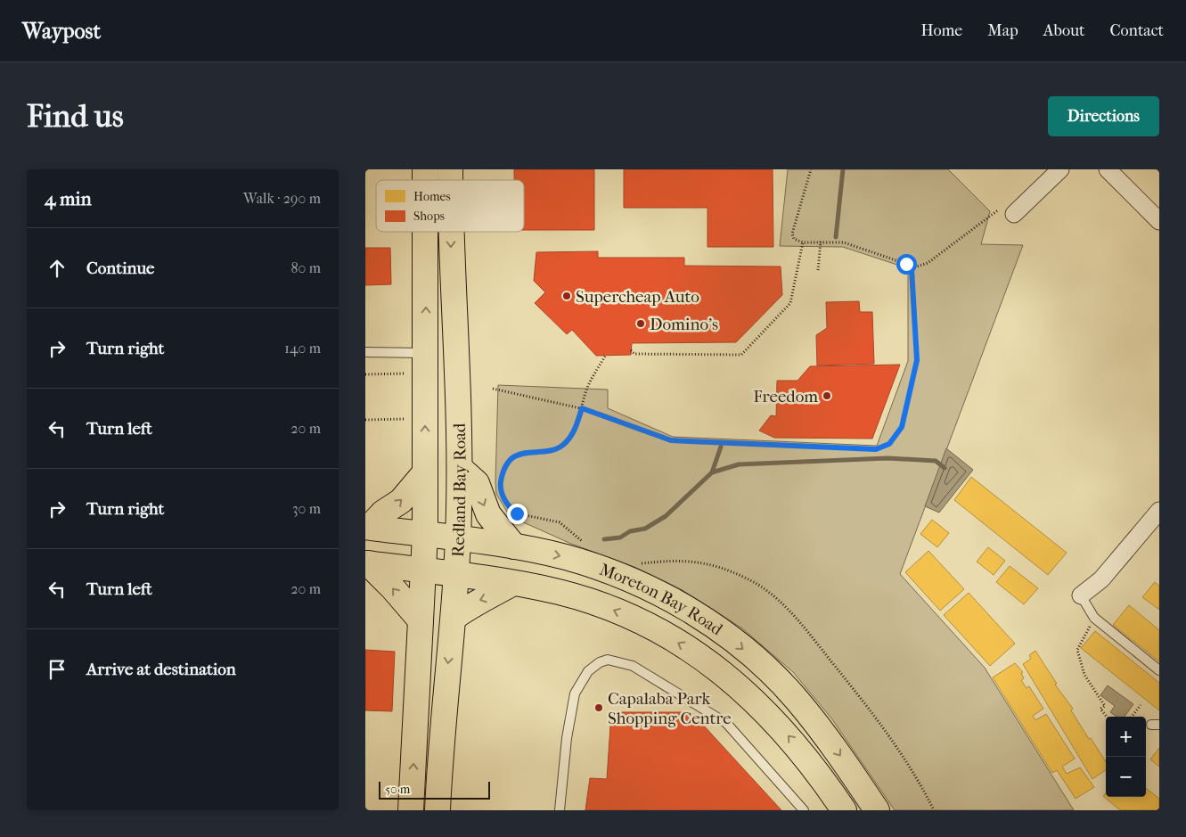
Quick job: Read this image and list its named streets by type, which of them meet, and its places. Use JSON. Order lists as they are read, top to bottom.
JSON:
{
  "streets": {
    "main road": ["Redland Bay Road", "Moreton Bay Road"]
  },
  "crossings": [
    ["Redland Bay Road", "Moreton Bay Road"]
  ],
  "places": [
    "Supercheap Auto",
    "Domino's",
    "Freedom",
    "Capalaba Park Shopping Centre"
  ],
  "legend": ["Homes", "Shops"],
  "scale_bar": "50 m",
  "page": {
    "header": "Waypost",
    "nav": [
      "Home",
      "Map",
      "About",
      "Contact"
    ],
    "buttons": "Directions",
    "title": "Find us",
    "heading": ["4 min", "Walk · 290 m"],
    "list": [
      ["Continue", "80 m"],
      ["Turn right", "140 m"],
      ["Turn left", "20 m"],
      ["Turn right", "30 m"],
      ["Turn left", "20 m"],
      "Arrive at destination"
    ],
    "map_buttons": ["+", "−"],
    "scale": "50 m"
  }
}
